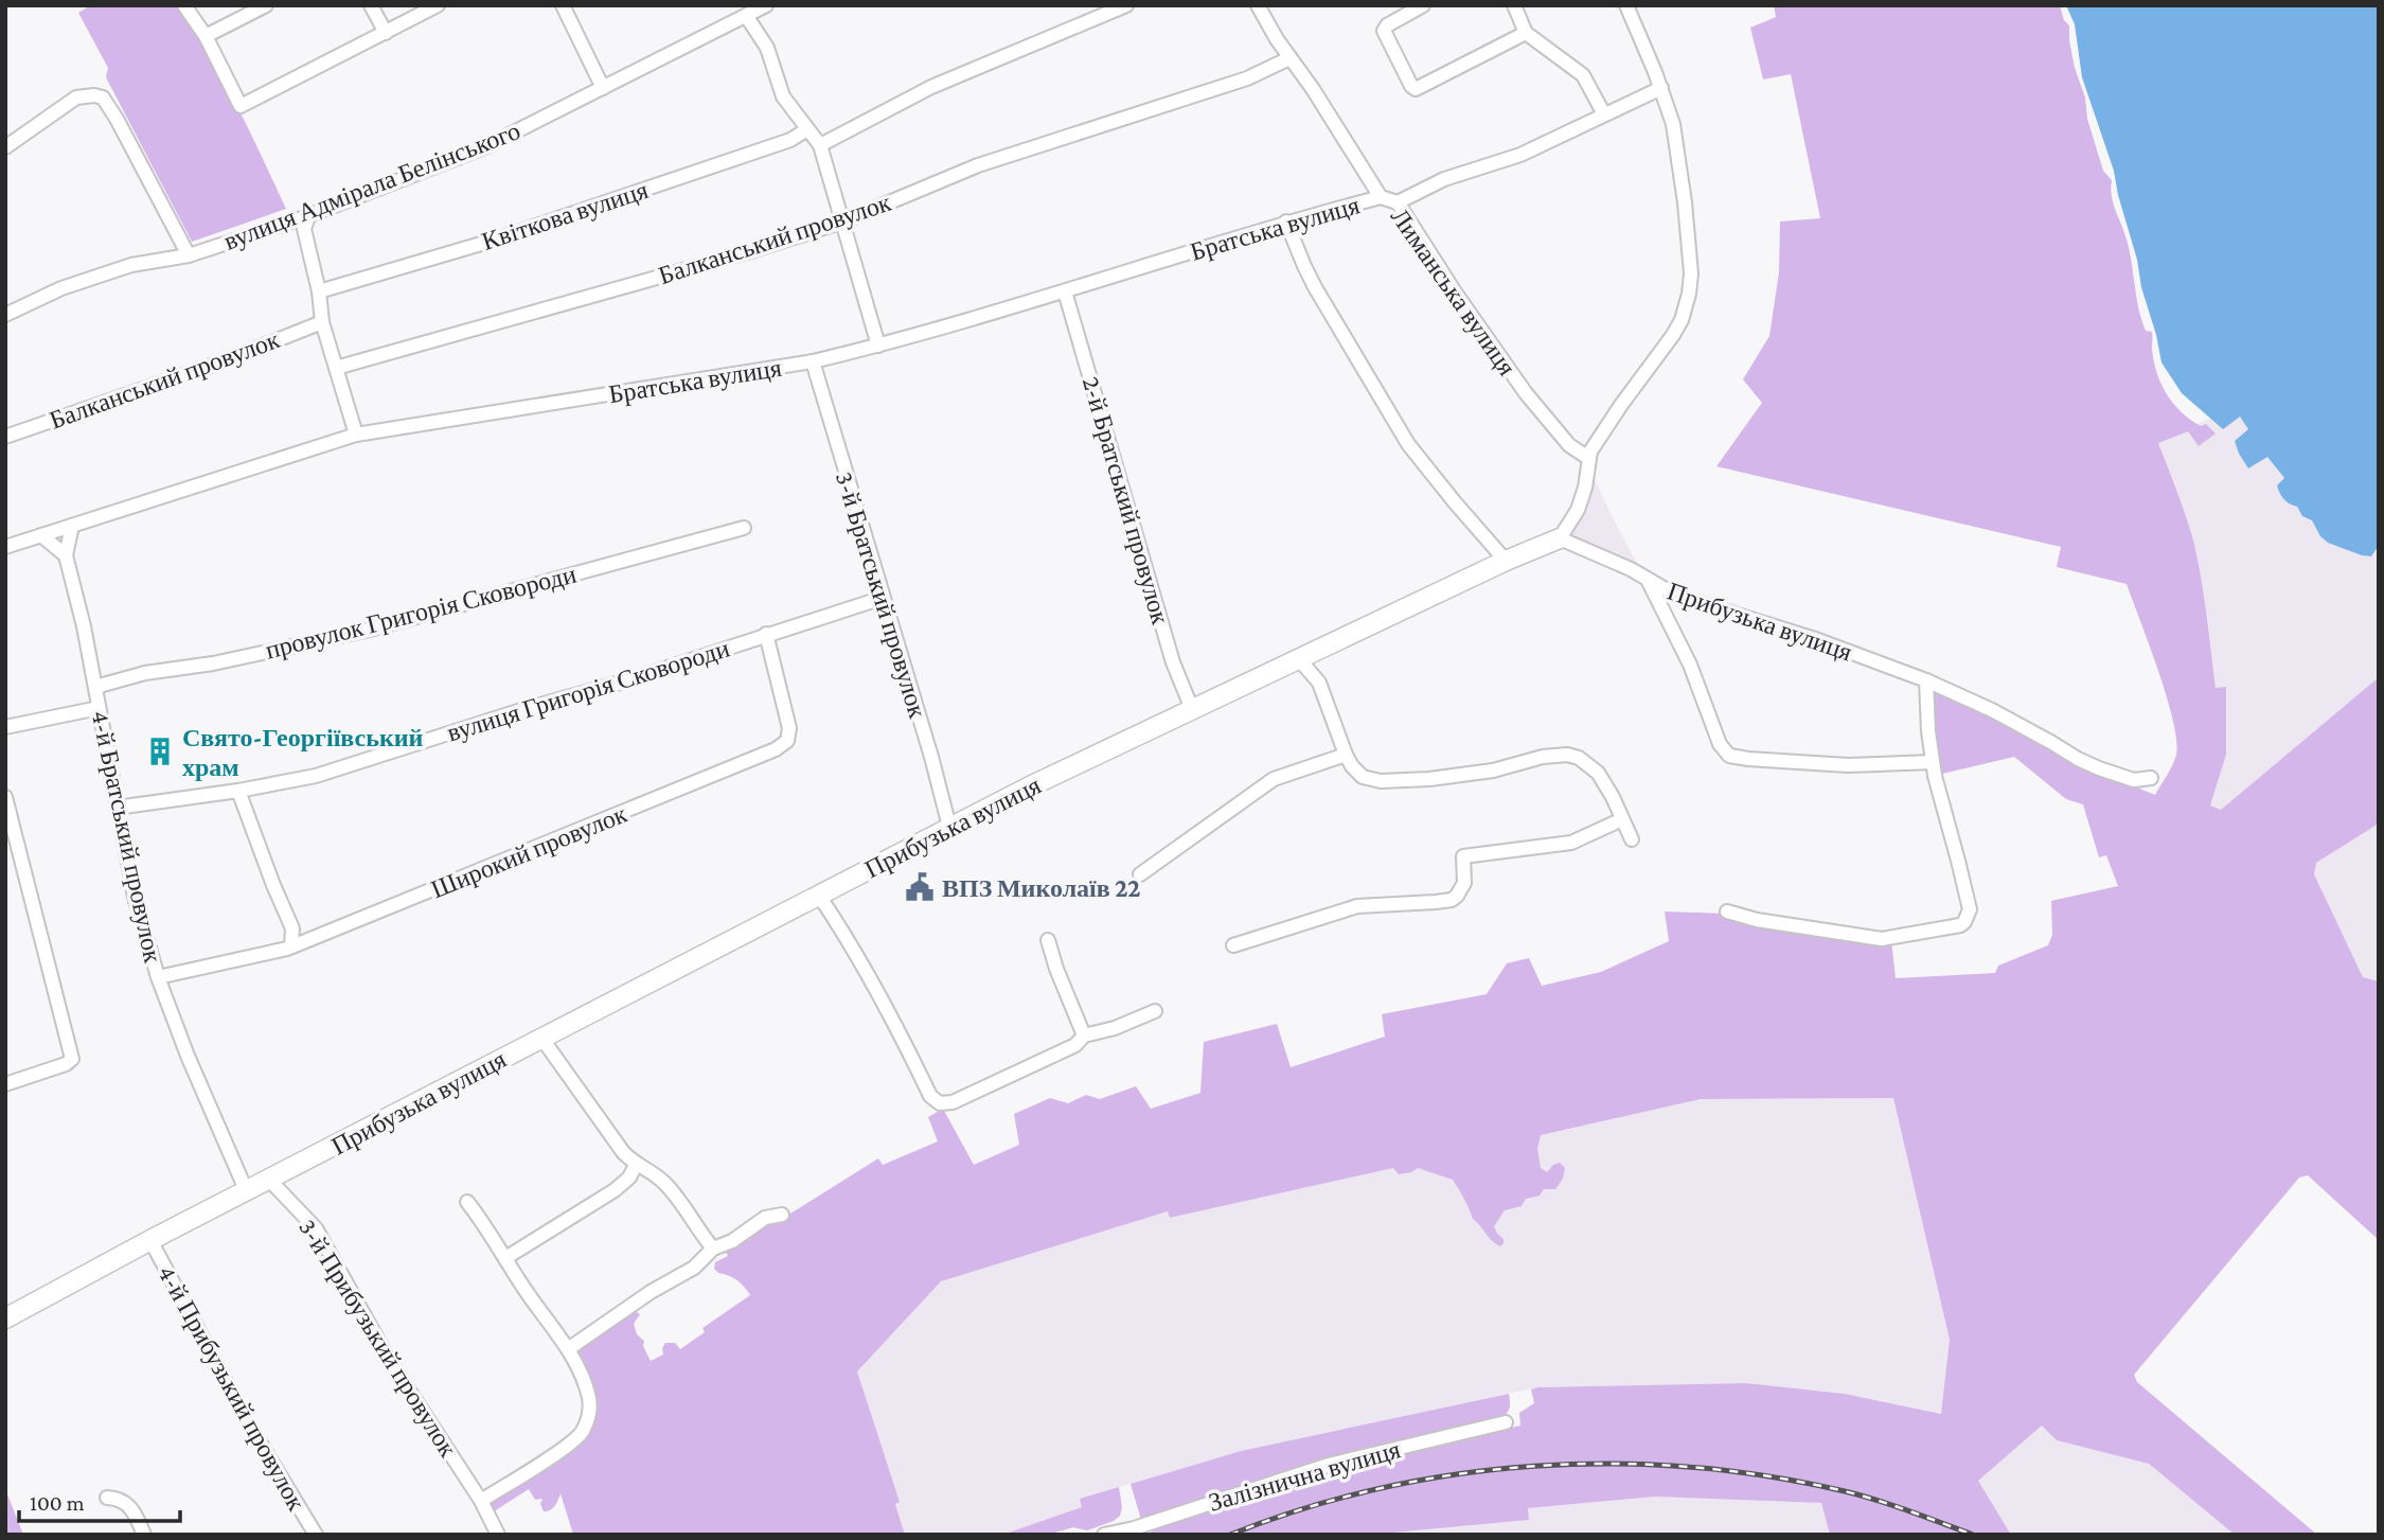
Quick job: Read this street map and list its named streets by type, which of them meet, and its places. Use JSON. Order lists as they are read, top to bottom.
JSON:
{
  "streets": {
    "street": [
      "вулиця Адмірала Белінського",
      "Квіткова вулиця",
      "Братська вулиця",
      "Балканський провулок",
      "Лиманська вулиця",
      "2-й Братський провулок",
      "3-й Братський провулок",
      "провулок Григорія Сковороди",
      "Прибузька вулиця",
      "вулиця Григорія Сковороди",
      "4-й Братський провулок",
      "Широкий провулок",
      "3-й Прибузький провулок",
      "4-й Прибузький провулок",
      "Залізнична вулиця"
    ]
  },
  "crossings": [
    ["Братська вулиця", "Лиманська вулиця"],
    ["Братська вулиця", "2-й Братський провулок"],
    ["Братська вулиця", "3-й Братський провулок"],
    ["Братська вулиця", "4-й Братський провулок"],
    ["Балканський провулок", "Лиманська вулиця"],
    ["2-й Братський провулок", "Прибузька вулиця"],
    ["3-й Братський провулок", "Прибузька вулиця"],
    ["3-й Братський провулок", "вулиця Григорія Сковороди"],
    ["провулок Григорія Сковороди", "4-й Братський провулок"],
    ["Прибузька вулиця", "4-й Братський провулок"],
    ["Прибузька вулиця", "3-й Прибузький провулок"],
    ["Прибузька вулиця", "4-й Прибузький провулок"],
    ["вулиця Григорія Сковороди", "4-й Братський провулок"],
    ["вулиця Григорія Сковороди", "Широкий провулок"],
    ["4-й Братський провулок", "Широкий провулок"]
  ],
  "places": {
    "building": ["Свято-Георгіївський храм"],
    "public building": ["ВПЗ Миколаїв 22"]
  },
  "scale_bar": "100 m"
}
